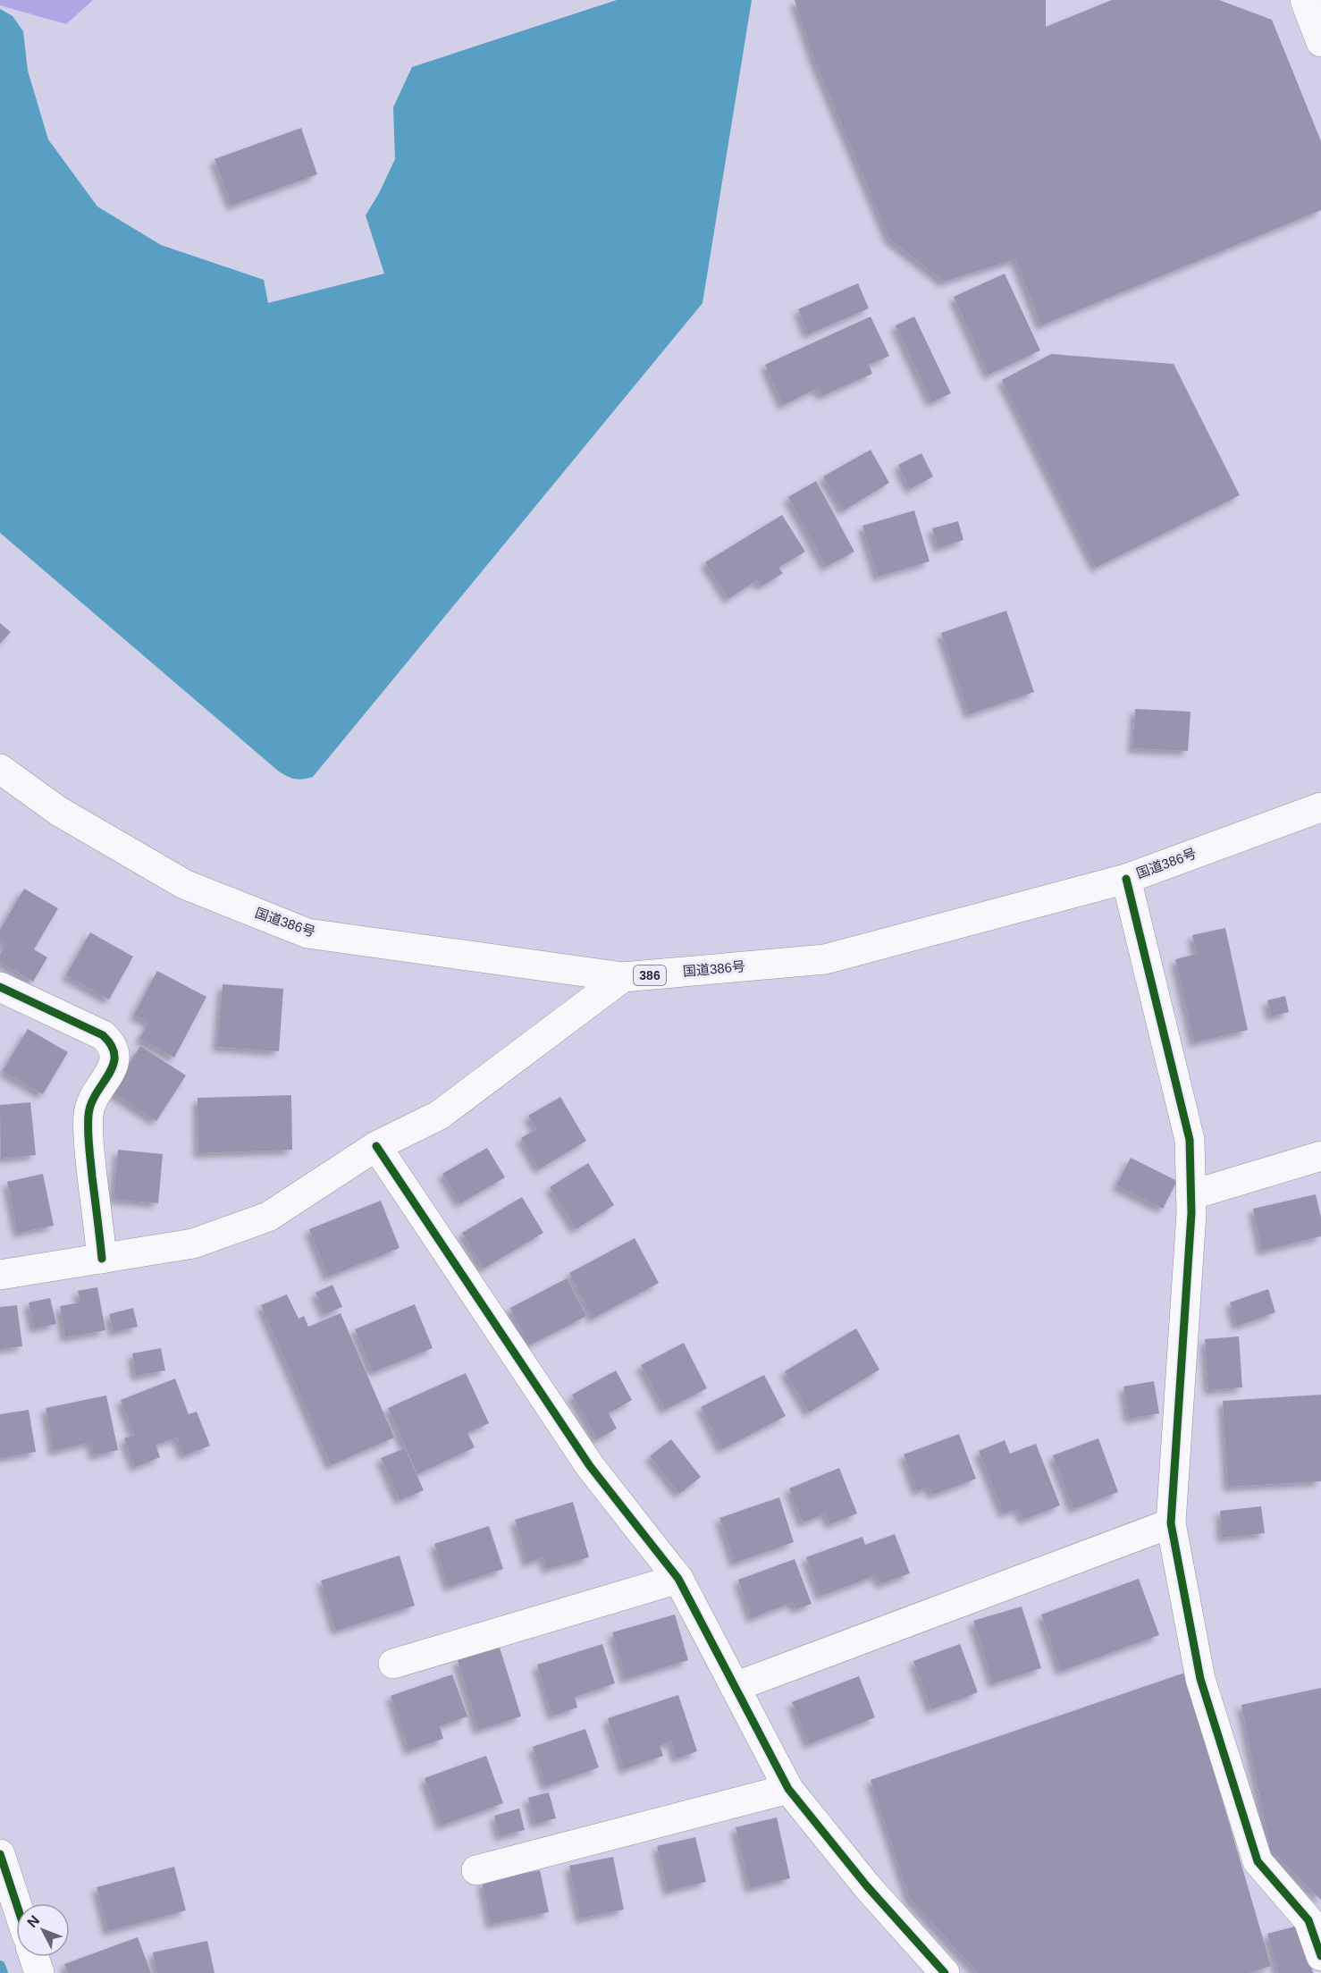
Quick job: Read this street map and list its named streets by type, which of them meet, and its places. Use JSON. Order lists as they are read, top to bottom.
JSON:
{
  "streets": {
    "main road": ["国道386号", "386"]
  },
  "north": "top left"
}
